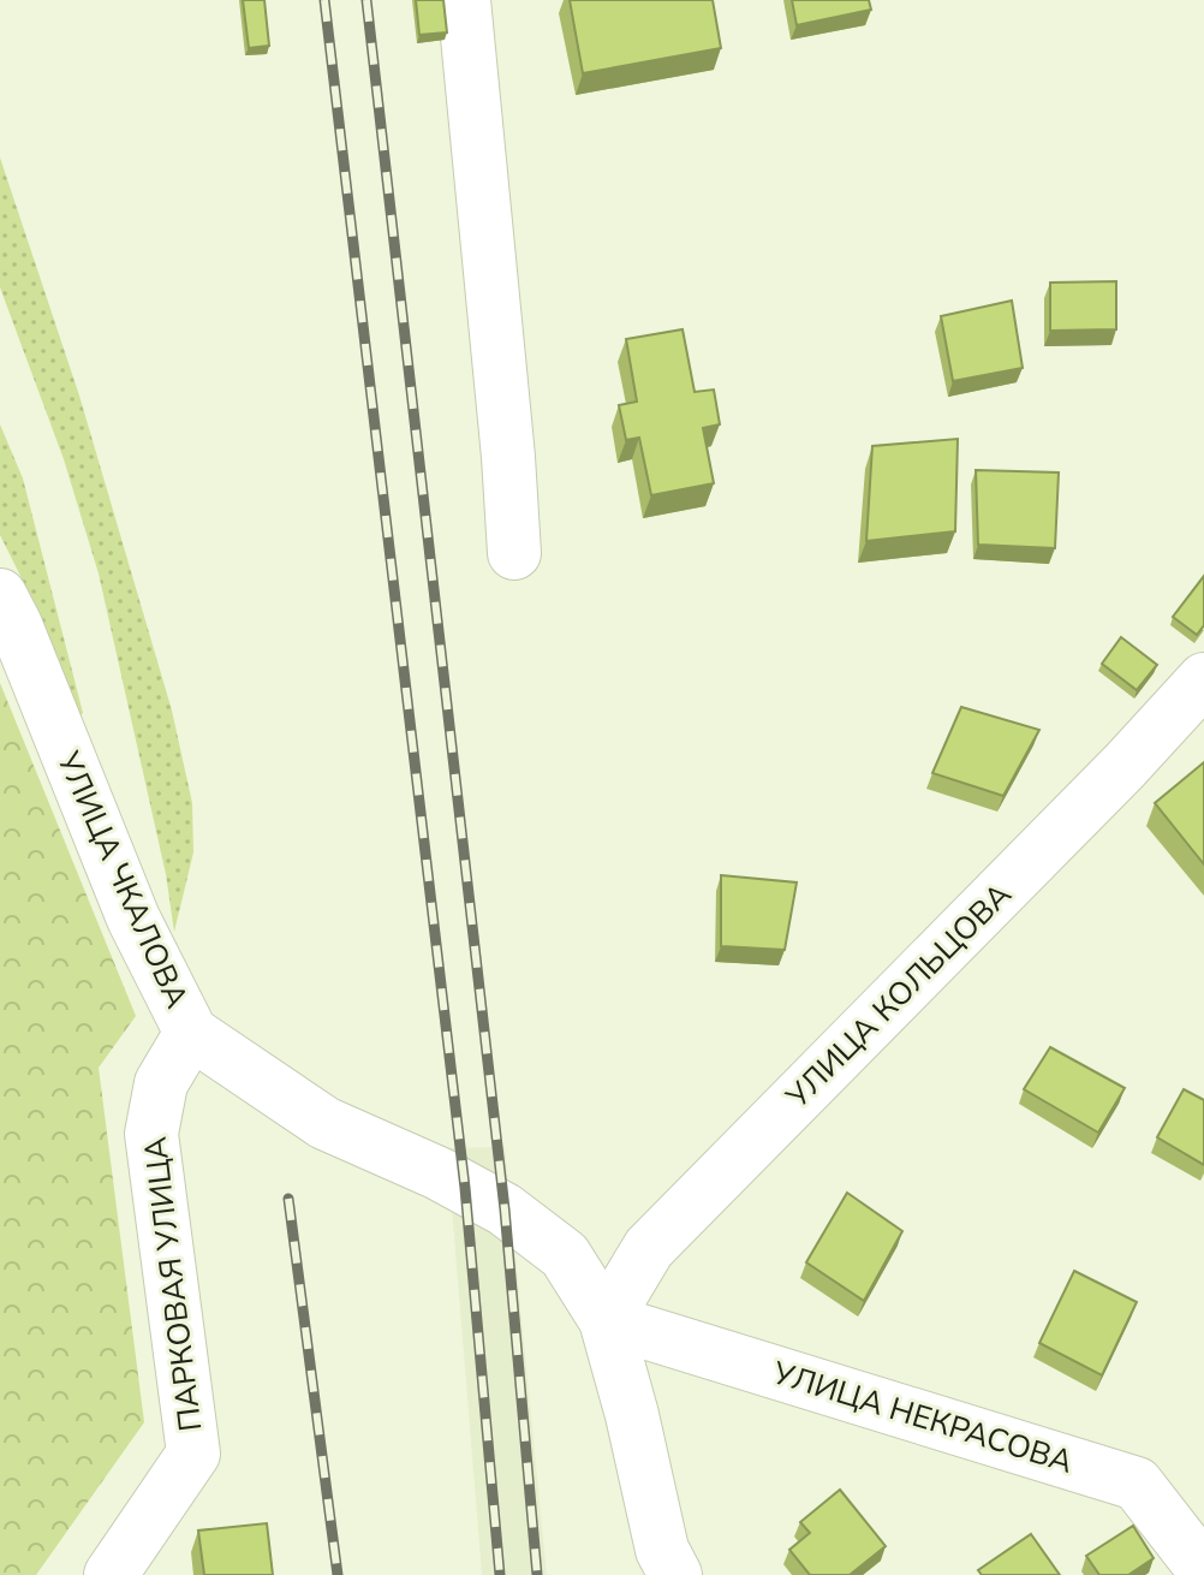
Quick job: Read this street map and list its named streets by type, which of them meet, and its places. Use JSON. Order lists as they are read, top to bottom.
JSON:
{
  "streets": {
    "street": [
      "УЛИЦА ЧКАЛОВА",
      "УЛИЦА КОЛЬЦОВА",
      "ПАРКОВАЯ УЛИЦА",
      "УЛИЦА НЕКРАСОВА"
    ]
  },
  "crossings": [
    ["УЛИЦА ЧКАЛОВА", "УЛИЦА КОЛЬЦОВА"],
    ["УЛИЦА ЧКАЛОВА", "ПАРКОВАЯ УЛИЦА"],
    ["УЛИЦА ЧКАЛОВА", "УЛИЦА НЕКРАСОВА"],
    ["УЛИЦА КОЛЬЦОВА", "УЛИЦА НЕКРАСОВА"]
  ]
}
